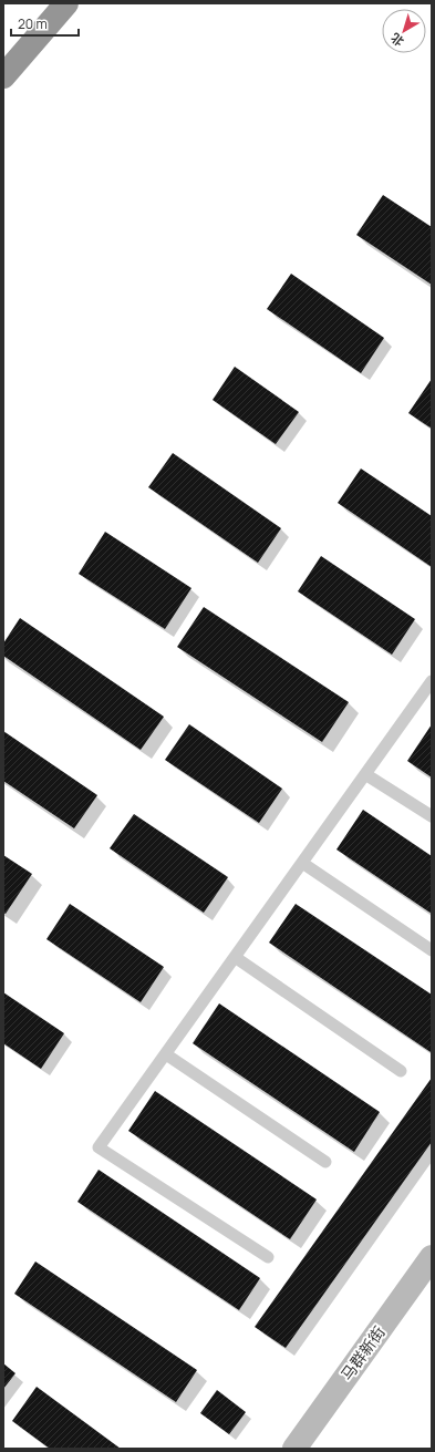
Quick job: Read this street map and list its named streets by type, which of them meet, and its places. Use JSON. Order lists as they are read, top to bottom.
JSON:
{
  "streets": {
    "main road": ["马群新街"]
  },
  "scale_bar": "20 m",
  "north": "bottom left"
}
